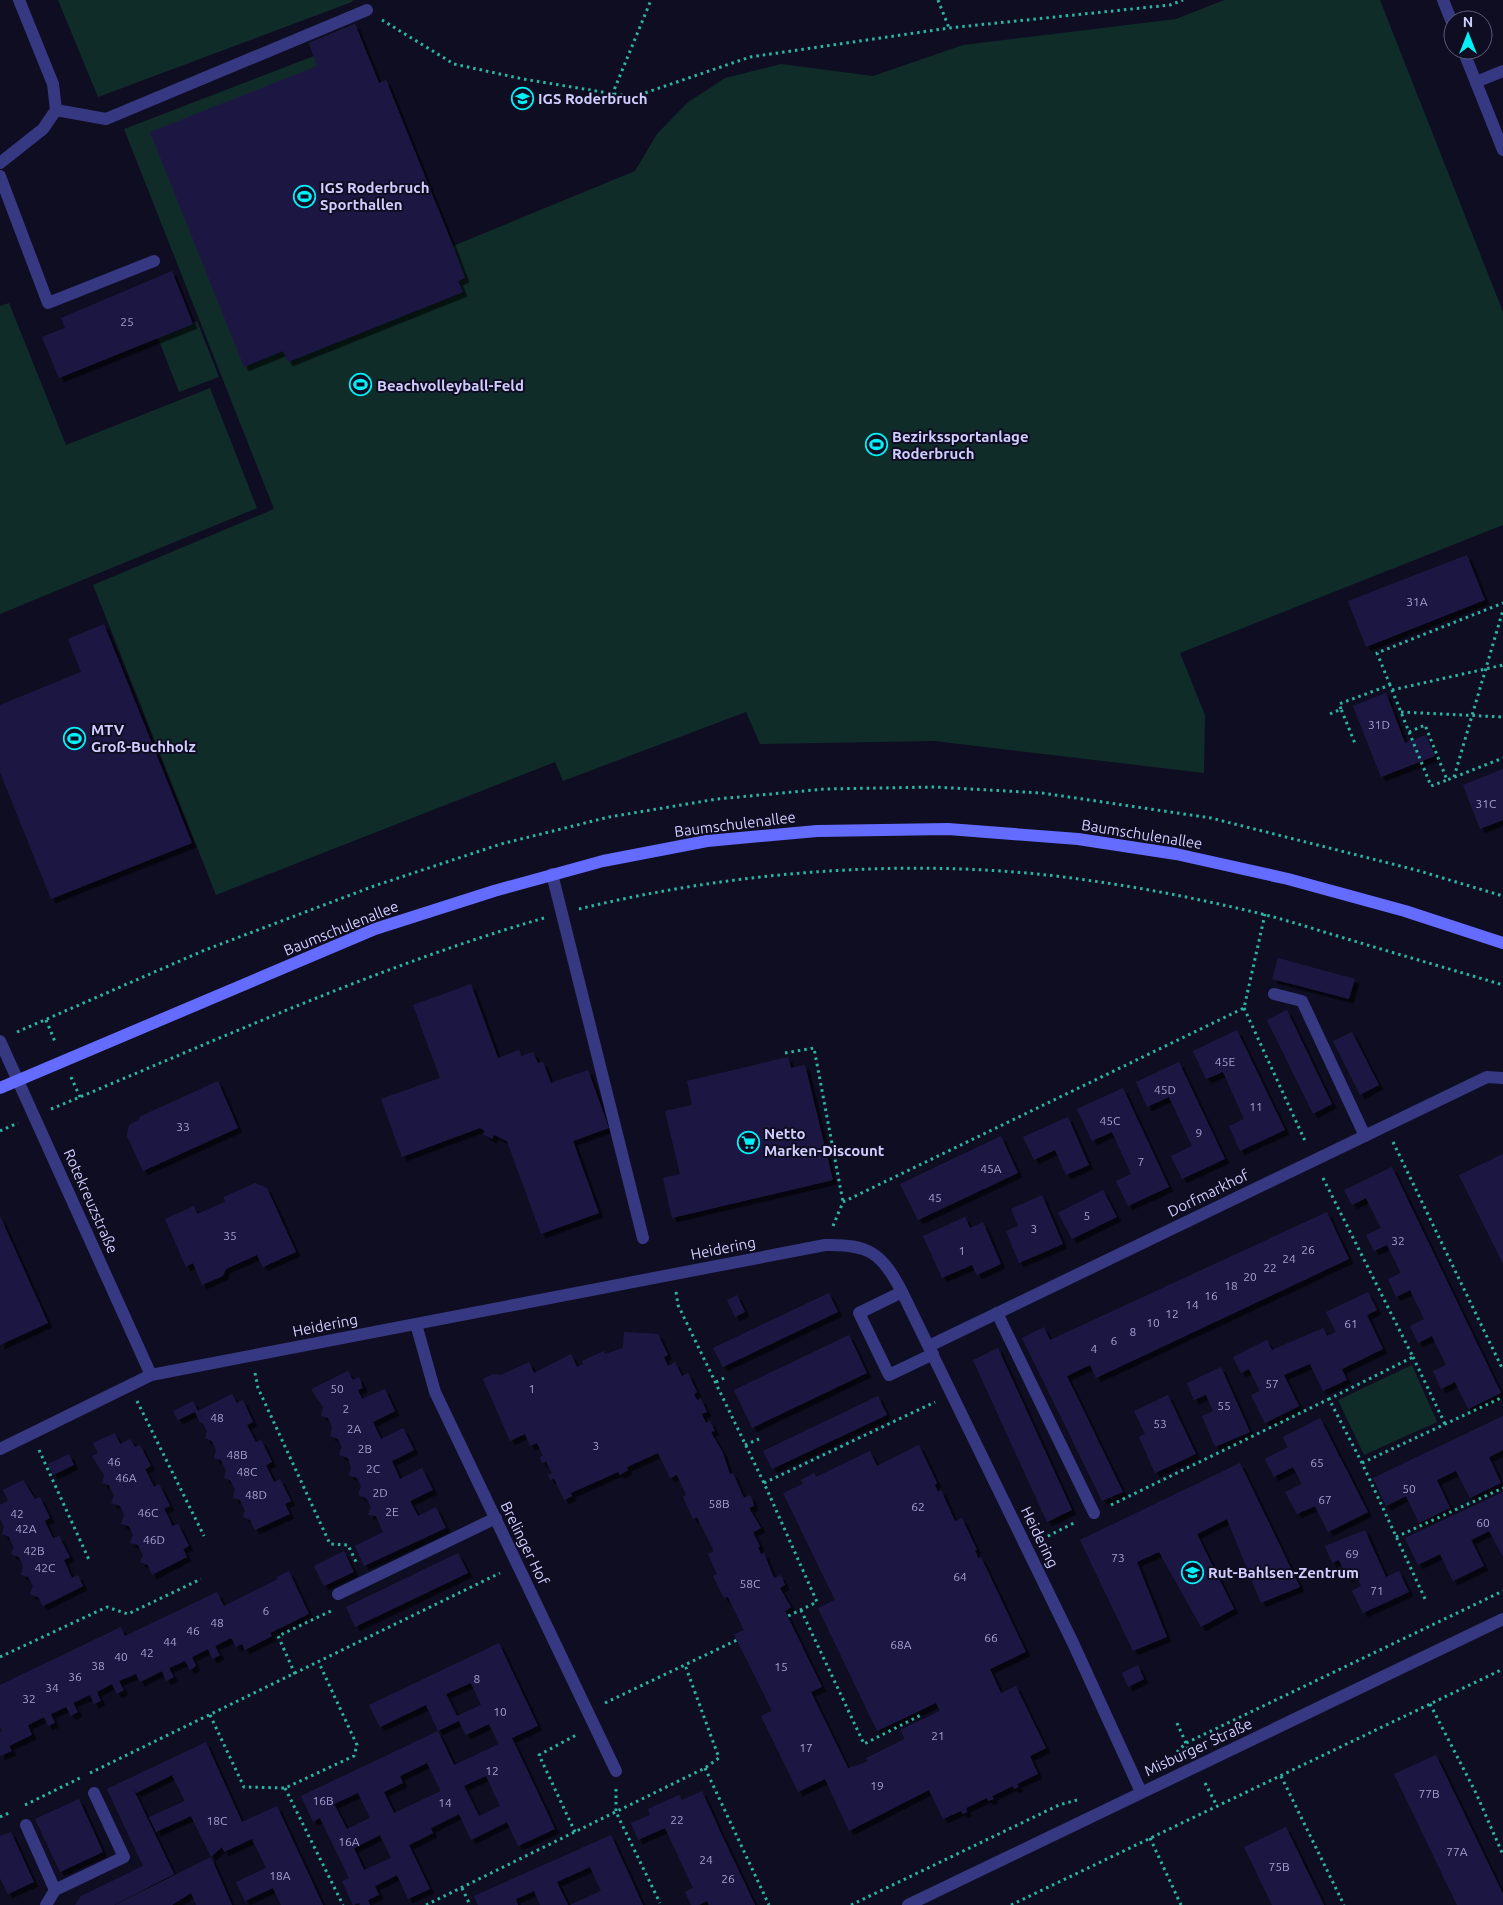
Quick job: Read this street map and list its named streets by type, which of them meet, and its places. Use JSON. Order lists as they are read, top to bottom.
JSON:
{
  "streets": {
    "main road": ["Baumschulenallee"],
    "street": [
      "Dorfmarkhof",
      "Rotekreuzstraße",
      "Heidering",
      "Brelinger Hof",
      "Misburger Straße"
    ]
  },
  "crossings": [
    ["Baumschulenallee", "Rotekreuzstraße"],
    ["Dorfmarkhof", "Heidering"],
    ["Rotekreuzstraße", "Heidering"],
    ["Heidering", "Brelinger Hof"],
    ["Heidering", "Misburger Straße"]
  ],
  "places": {
    "school or university": ["IGS Roderbruch", "Rut-Bahlsen-Zentrum"],
    "sports": [
      "IGS Roderbruch Sporthallen",
      "Beachvolleyball-Feld",
      "Bezirkssportanlage Roderbruch",
      "MTV Groß-Buchholz"
    ],
    "supermarket": ["Netto Marken-Discount"]
  },
  "house_numbers": [
    "25",
    "31A",
    "31D",
    "31C",
    "45E",
    "45D",
    "11",
    "45C",
    "33",
    "9",
    "7",
    "45A",
    "45",
    "5",
    "3",
    "35",
    "32",
    "26",
    "1",
    "24",
    "22",
    "20",
    "18",
    "16",
    "14",
    "12",
    "10",
    "61",
    "8",
    "6",
    "4",
    "57",
    "50",
    "1",
    "55",
    "2",
    "48",
    "53",
    "2A",
    "3",
    "2B",
    "48B",
    "46",
    "65",
    "2C",
    "48C",
    "46A",
    "50",
    "2D",
    "48D",
    "67",
    "58B",
    "62",
    "2E",
    "46C",
    "42",
    "60",
    "42A",
    "46D",
    "42B",
    "69",
    "73",
    "42C",
    "64",
    "58C",
    "71",
    "6",
    "48",
    "46",
    "66",
    "44",
    "68A",
    "42",
    "40",
    "38",
    "15",
    "36",
    "8",
    "34",
    "32",
    "10",
    "21",
    "17",
    "12",
    "19",
    "77B",
    "16B",
    "14",
    "22",
    "18C",
    "16A",
    "77A",
    "24",
    "75B",
    "18A",
    "26"
  ],
  "north": "top"
}
